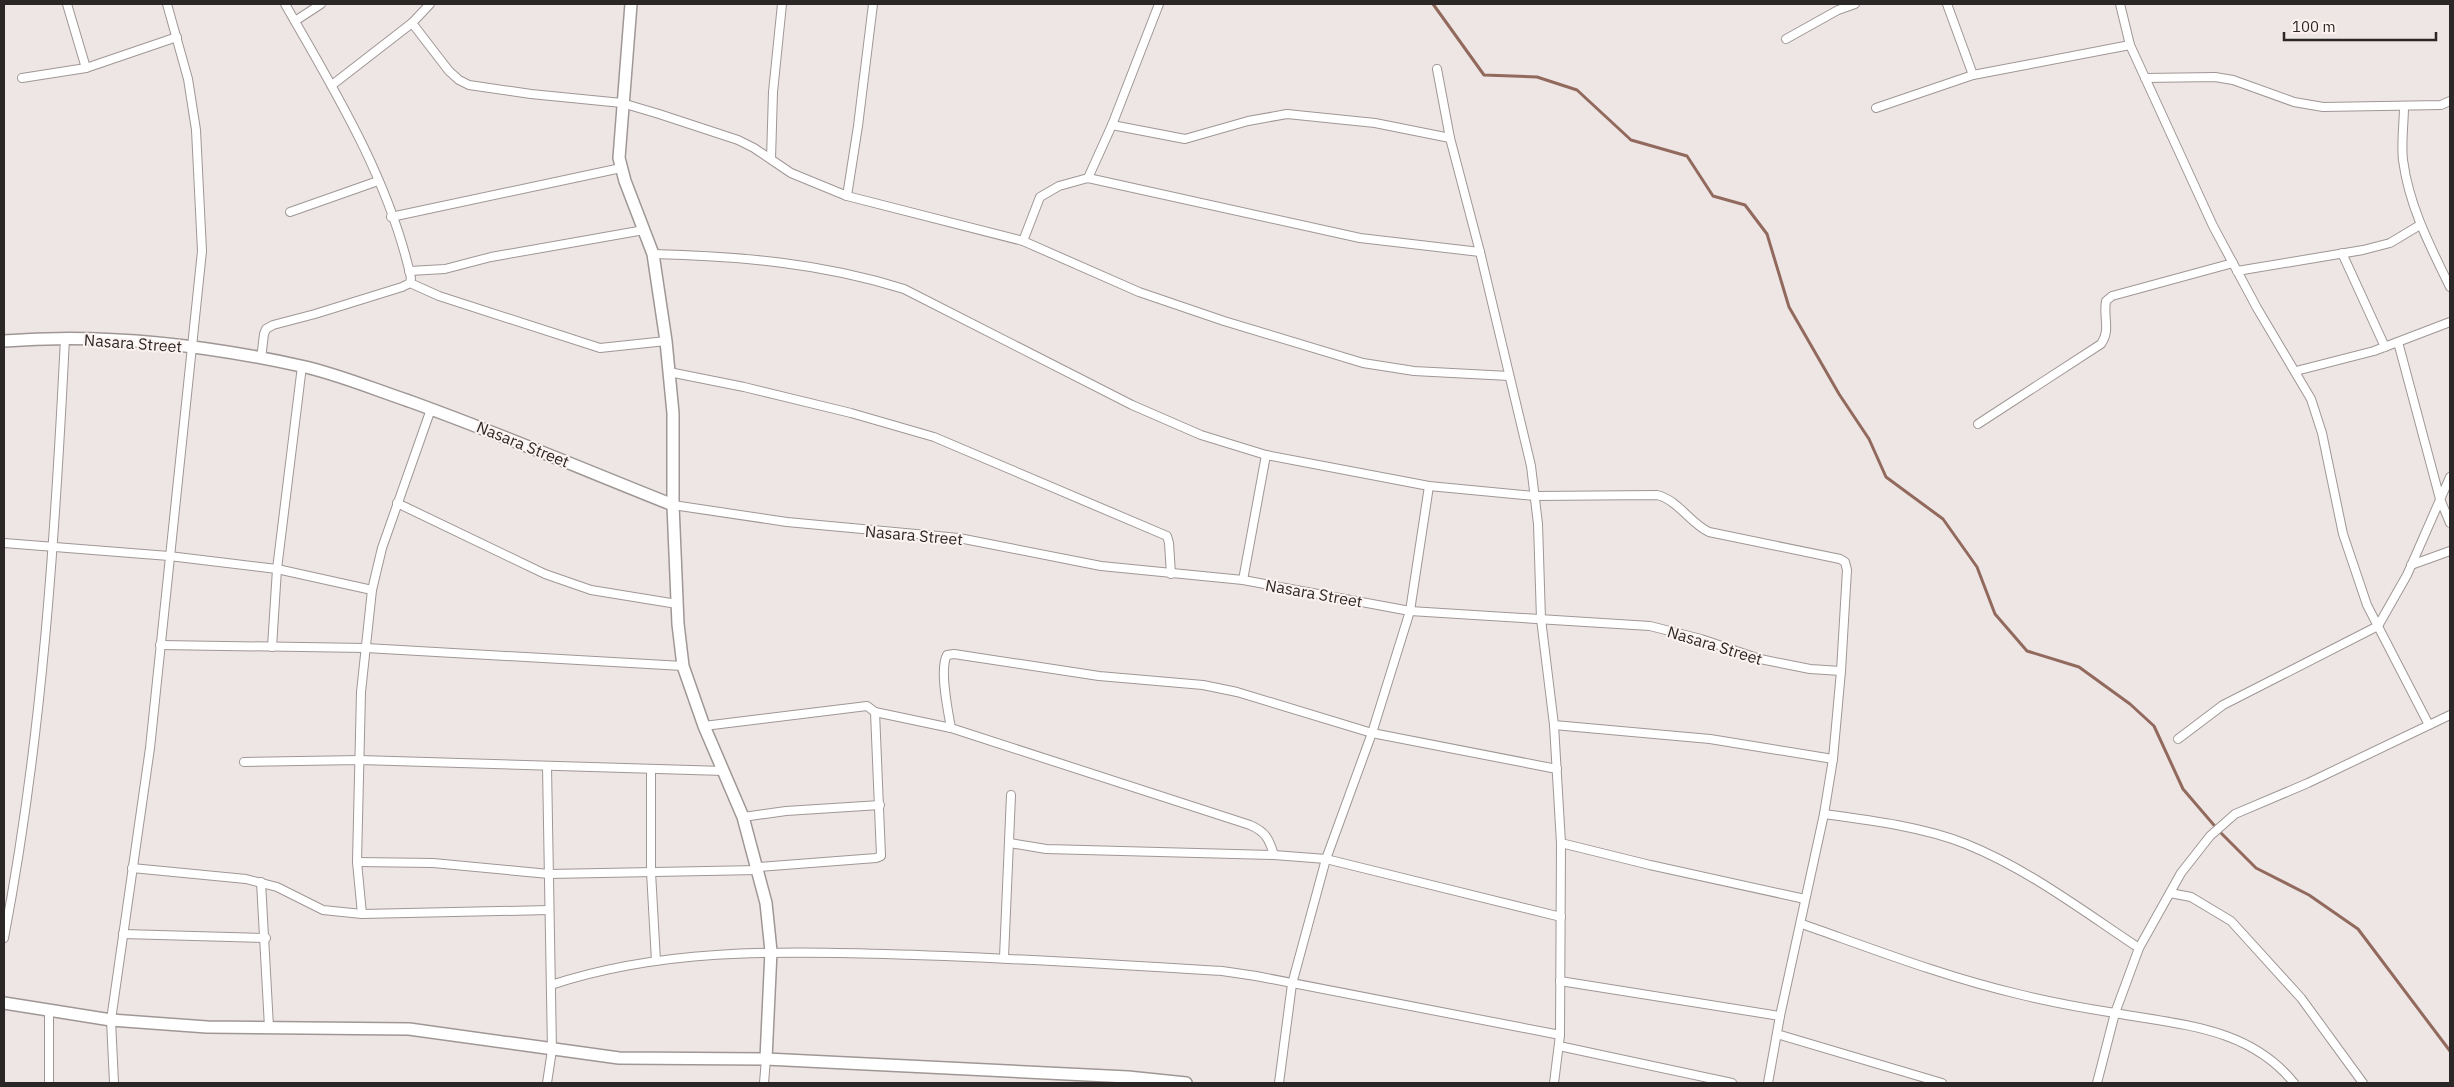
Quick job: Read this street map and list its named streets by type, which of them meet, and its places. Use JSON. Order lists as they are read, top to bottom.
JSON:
{
  "streets": {
    "street": ["Nasara Street"]
  },
  "scale_bar": "100 m"
}
